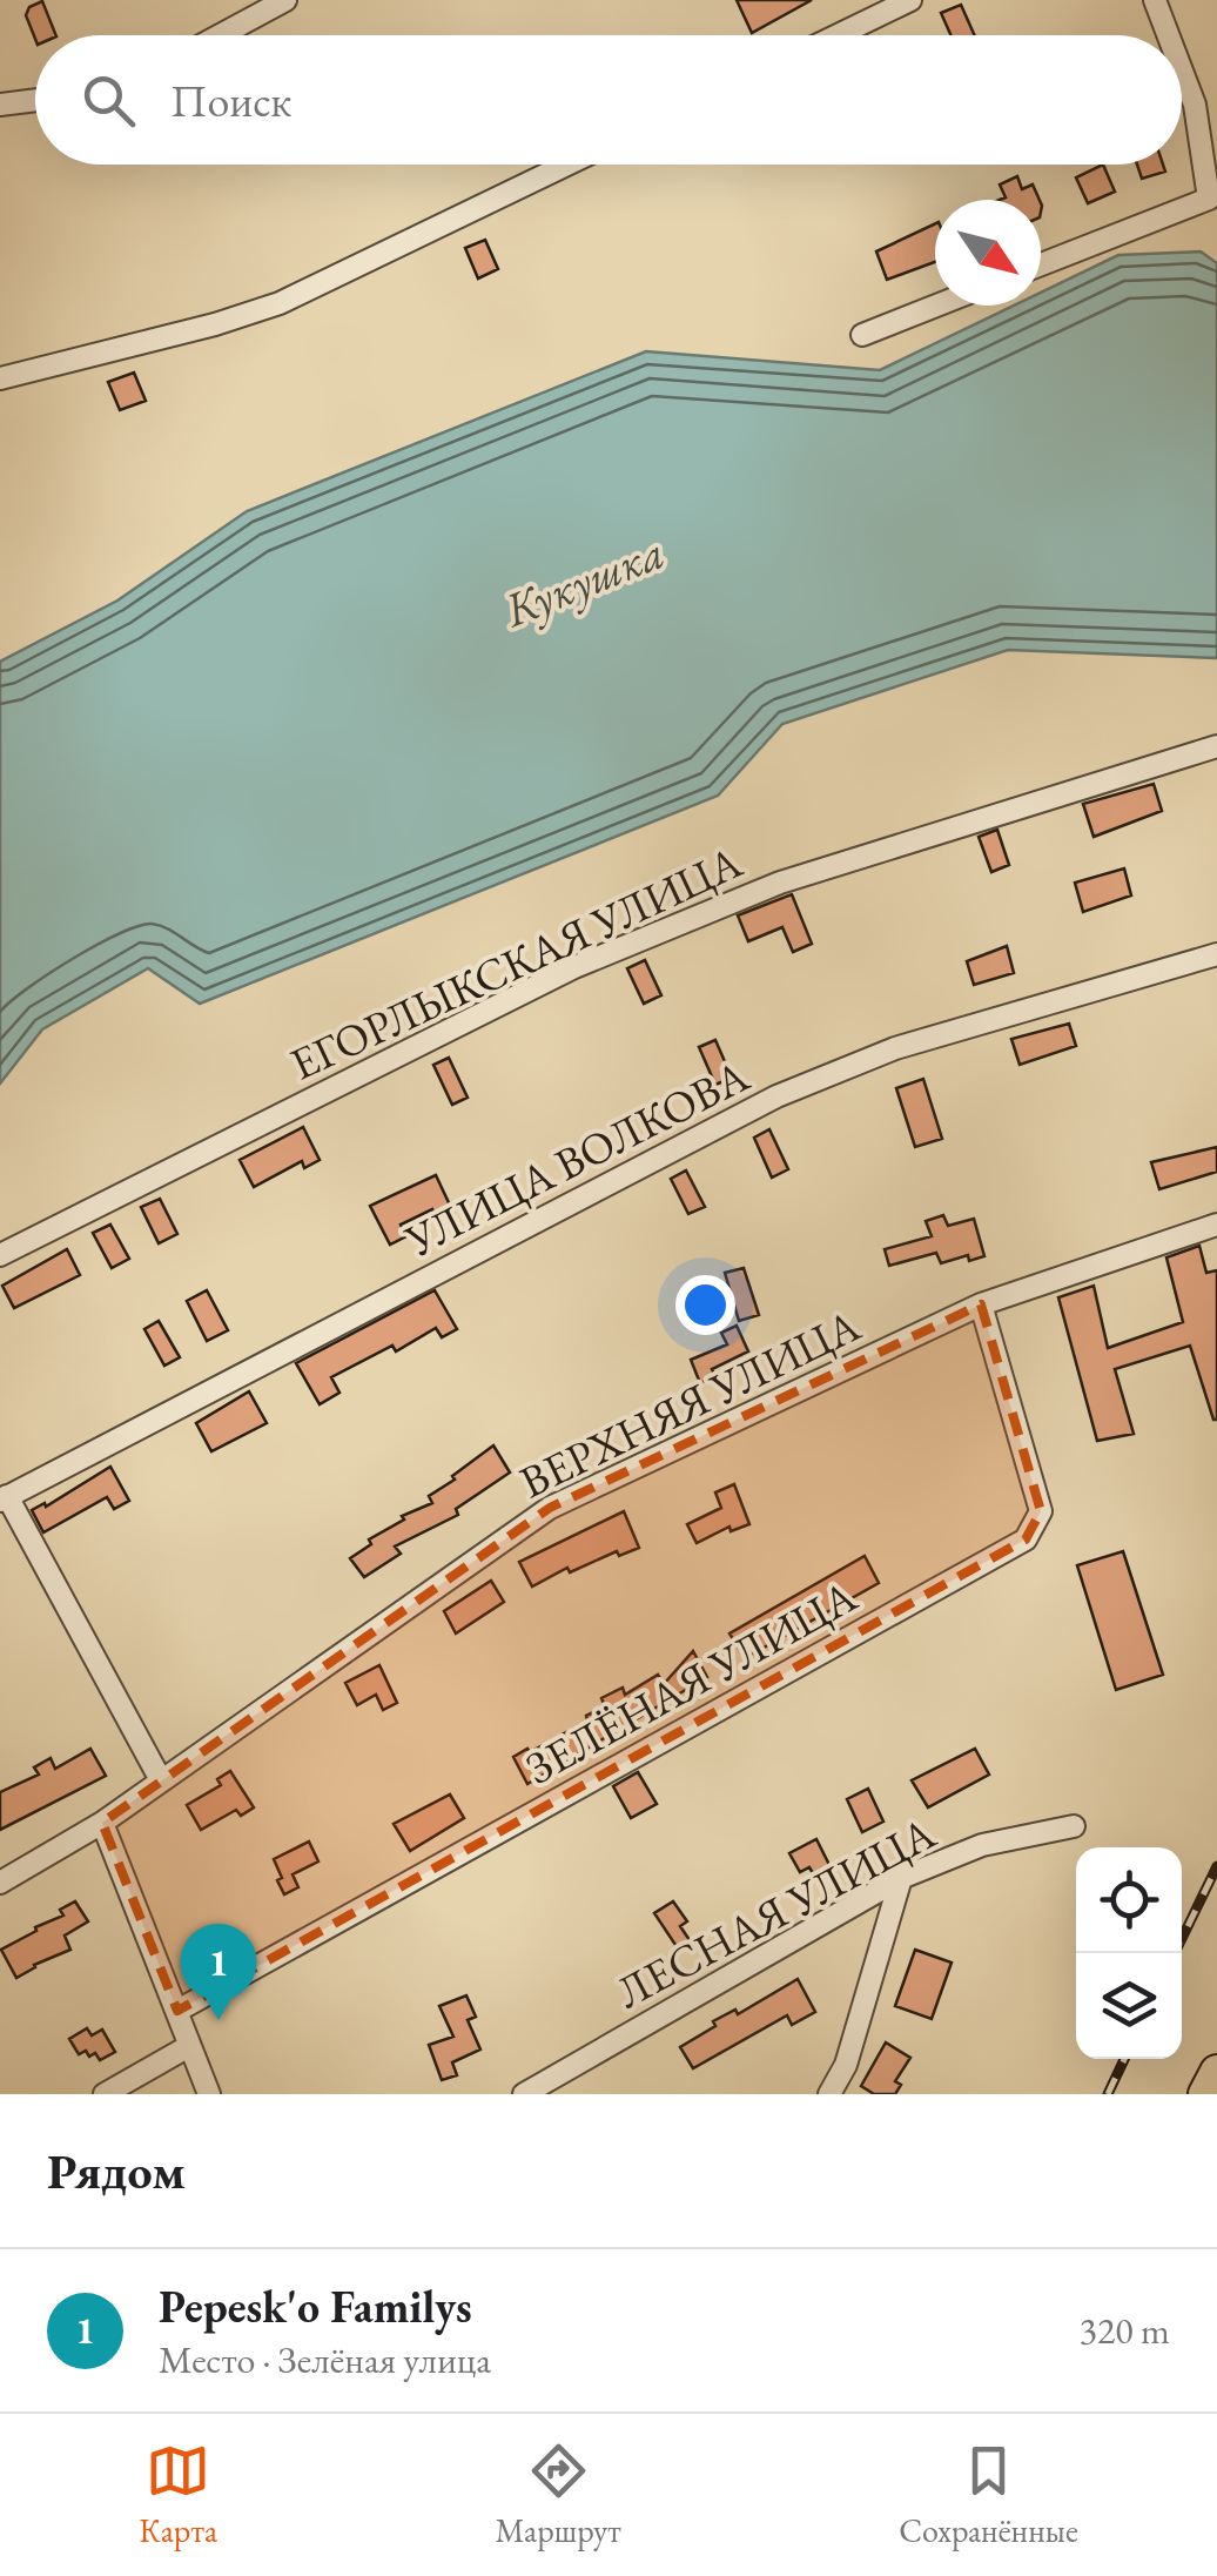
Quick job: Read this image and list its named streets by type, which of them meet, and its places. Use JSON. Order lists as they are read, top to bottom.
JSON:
{
  "streets": {
    "street": [
      "ЕГОРЛЫКСКАЯ УЛИЦА",
      "УЛИЦА ВОЛКОВА",
      "ВЕРХНЯЯ УЛИЦА",
      "ЗЕЛЁНАЯ УЛИЦА",
      "ЛЕСНАЯ УЛИЦА"
    ]
  },
  "crossings": [
    ["ВЕРХНЯЯ УЛИЦА", "ЗЕЛЁНАЯ УЛИЦА"]
  ],
  "water": ["Кукушка"],
  "north": "bottom right",
  "page": {
    "search": "Поиск",
    "pins": "1",
    "heading": "Рядом",
    "list": [
      {
        "mark": "1",
        "name": "Pepesk'o Familys",
        "note": "Место · Зелёная улица",
        "value": "320 m"
      }
    ],
    "nav": ["Карта", "Маршрут", "Сохранённые"]
  }
}
